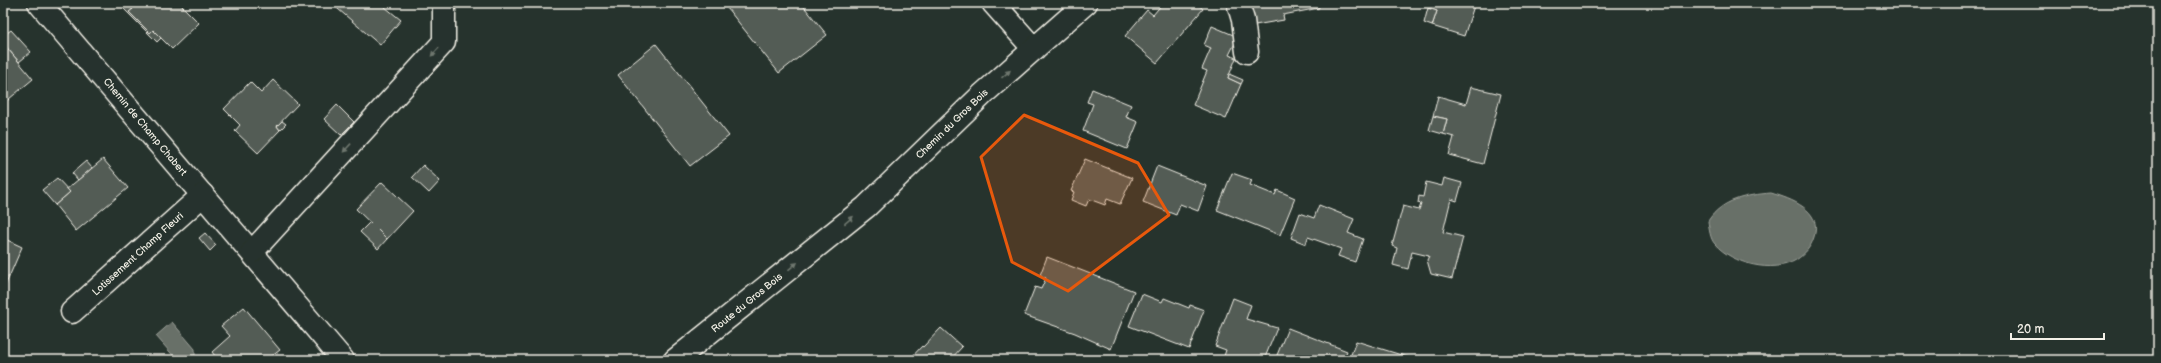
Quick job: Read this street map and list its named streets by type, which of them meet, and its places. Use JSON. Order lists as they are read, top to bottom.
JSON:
{
  "streets": {
    "street": [
      "Chemin du Gros Bois",
      "Chemin de Champ Chabert",
      "Lotissement Champ Fleuri",
      "Route du Gros Bois"
    ]
  },
  "crossings": [
    ["Chemin du Gros Bois", "Route du Gros Bois"],
    ["Chemin de Champ Chabert", "Lotissement Champ Fleuri"]
  ],
  "one_way": ["Chemin du Gros Bois", "Route du Gros Bois"],
  "scale_bar": "20 m"
}
